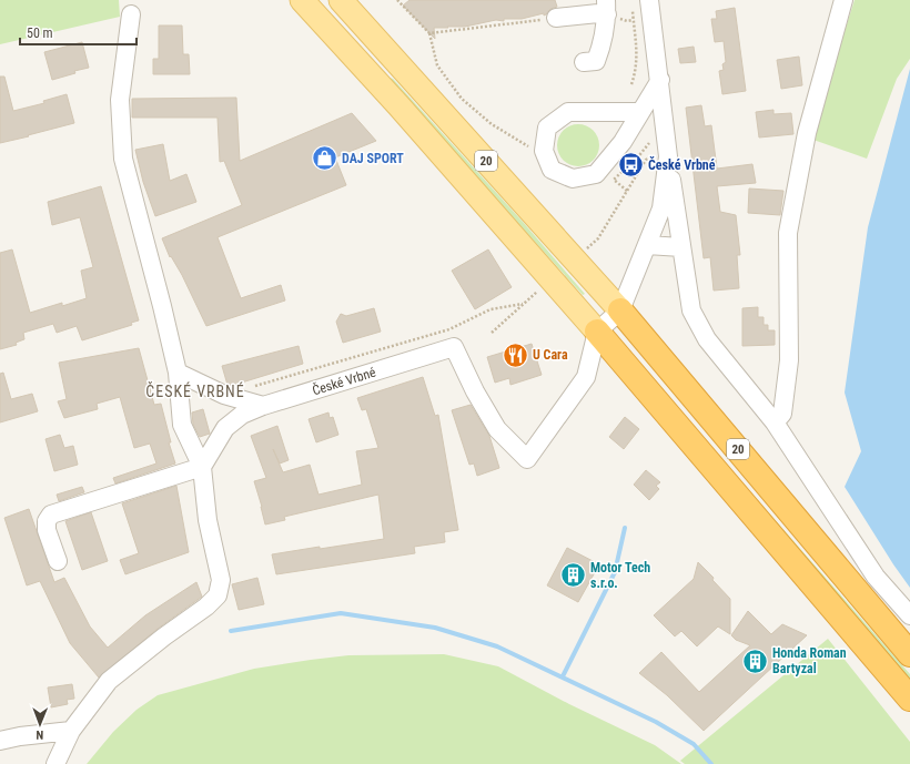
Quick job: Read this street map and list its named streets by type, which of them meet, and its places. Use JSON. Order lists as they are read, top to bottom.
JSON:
{
  "streets": {
    "highway": ["20"],
    "street": ["České Vrbné"]
  },
  "crossings": [
    ["20", "České Vrbné"]
  ],
  "districts": ["ČESKÉ VRBNÉ"],
  "places": {
    "shop": ["DAJ SPORT"],
    "bus stop": ["České Vrbné"],
    "restaurant": ["U Cara"],
    "building": ["Motor Tech s.r.o.", "Honda Roman Bartyzal"]
  },
  "scale_bar": "50 m",
  "north": "bottom"
}
